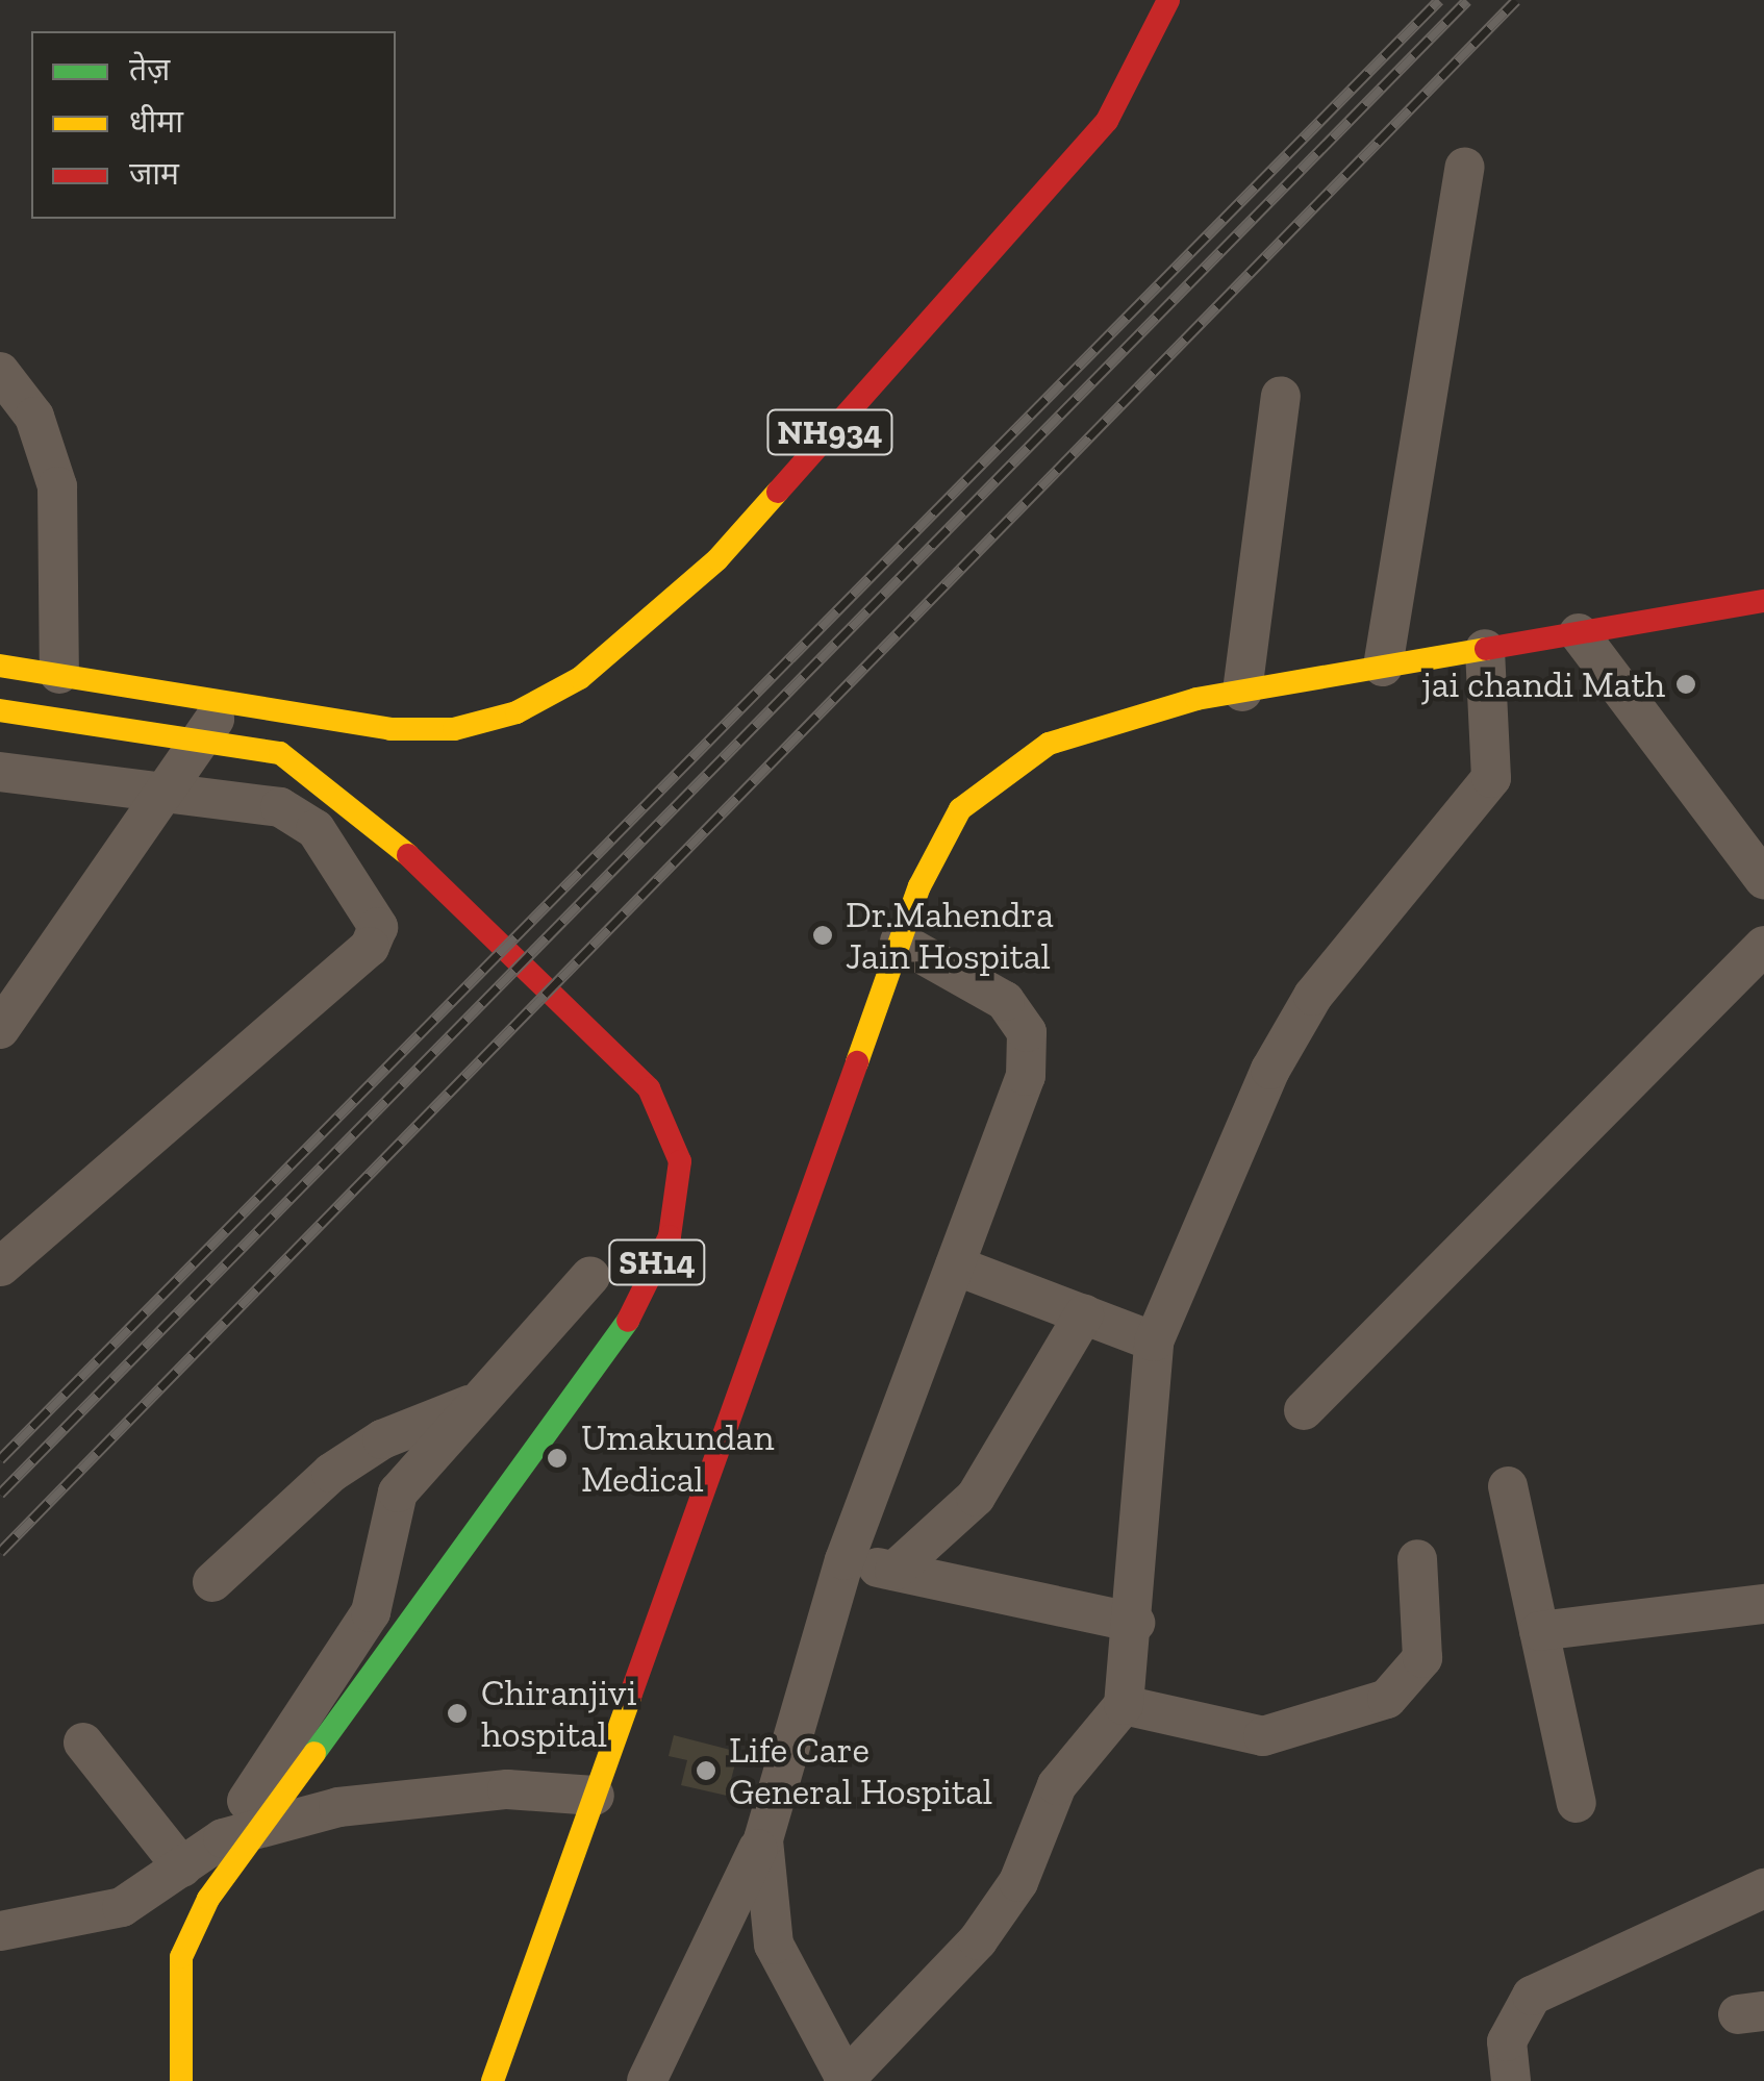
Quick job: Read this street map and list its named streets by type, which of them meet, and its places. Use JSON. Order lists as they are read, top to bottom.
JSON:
{
  "streets": {
    "main road": ["NH934", "SH14"]
  },
  "places": [
    "jai chandi Math",
    "Dr.Mahendra Jain Hospital",
    "Umakundan Medical",
    "Chiranjivi hospital",
    "Life Care General Hospital"
  ],
  "legend": ["तेज़", "धीमा", "जाम"]
}
